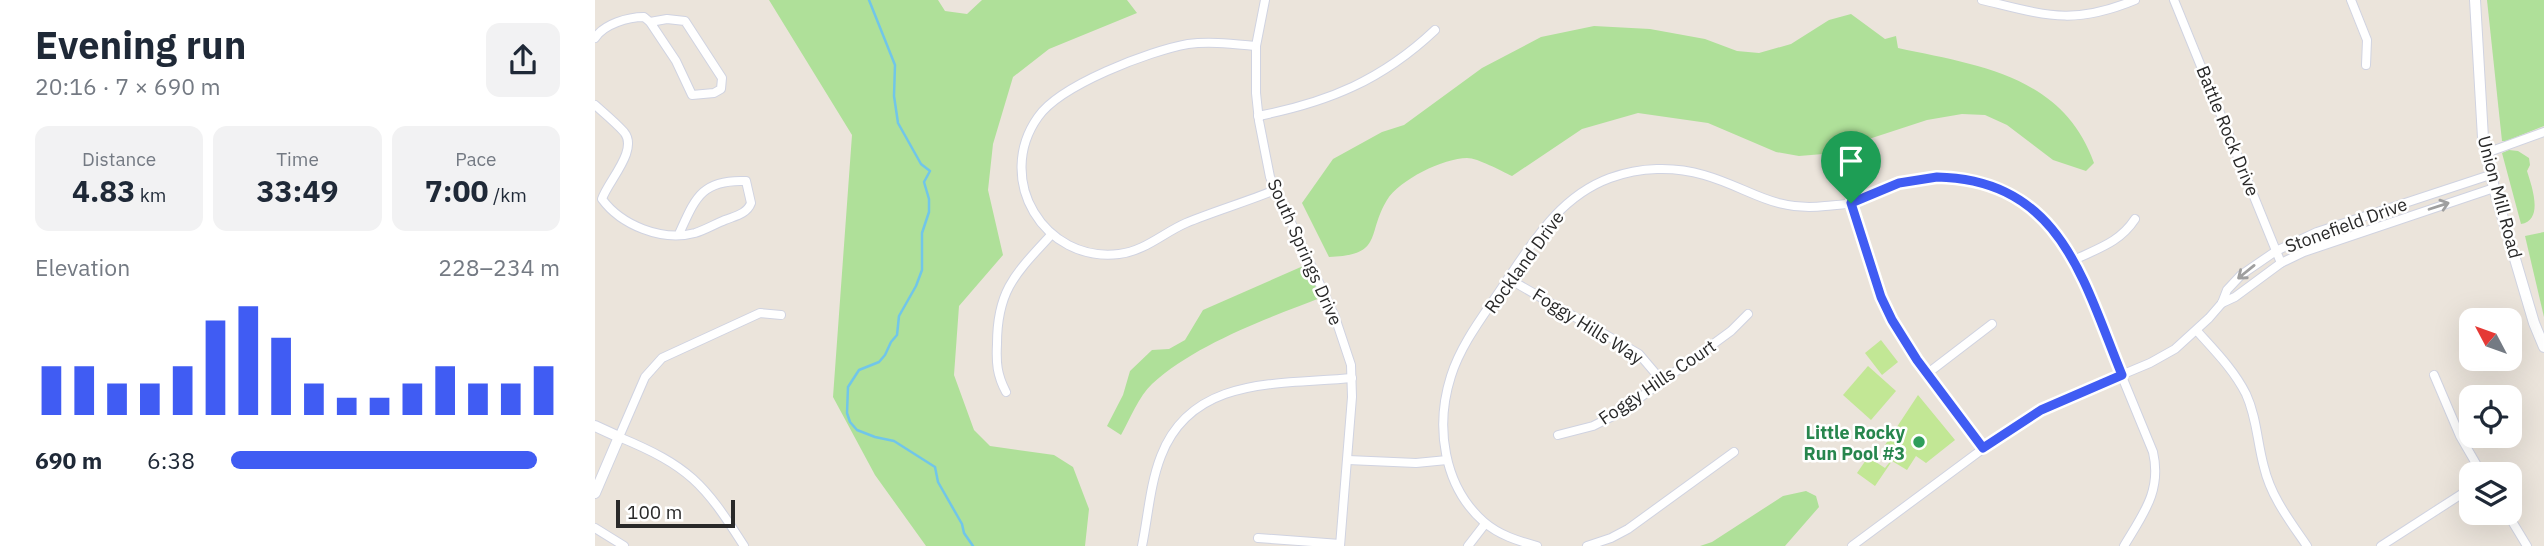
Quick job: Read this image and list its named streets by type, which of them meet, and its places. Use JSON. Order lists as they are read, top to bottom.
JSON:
{
  "streets": {
    "street": [
      "Battle Rock Drive",
      "Union Mill Road",
      "Stonefield Drive",
      "South Springs Drive",
      "Rockland Drive",
      "Foggy Hills Way",
      "Foggy Hills Court"
    ]
  },
  "crossings": [
    ["Battle Rock Drive", "Stonefield Drive"],
    ["Union Mill Road", "Stonefield Drive"],
    ["Stonefield Drive", "Rockland Drive"],
    ["Rockland Drive", "Foggy Hills Way"],
    ["Foggy Hills Way", "Foggy Hills Court"]
  ],
  "places": ["Little Rocky Run Pool #3"],
  "scale_bar": "100 m",
  "north": "top left",
  "page": {
    "heading": ["Evening run", "20:16 · 7 × 690 m"],
    "stats": [
      ["Distance", "4.83 km"],
      ["Time", "33:49"],
      ["Pace", "7:00 /km"]
    ],
    "chart": ["Elevation", "228–234 m"],
    "list": [
      {
        "name": "690 m",
        "note": "6:38"
      }
    ],
    "scale": "100 m"
  }
}
